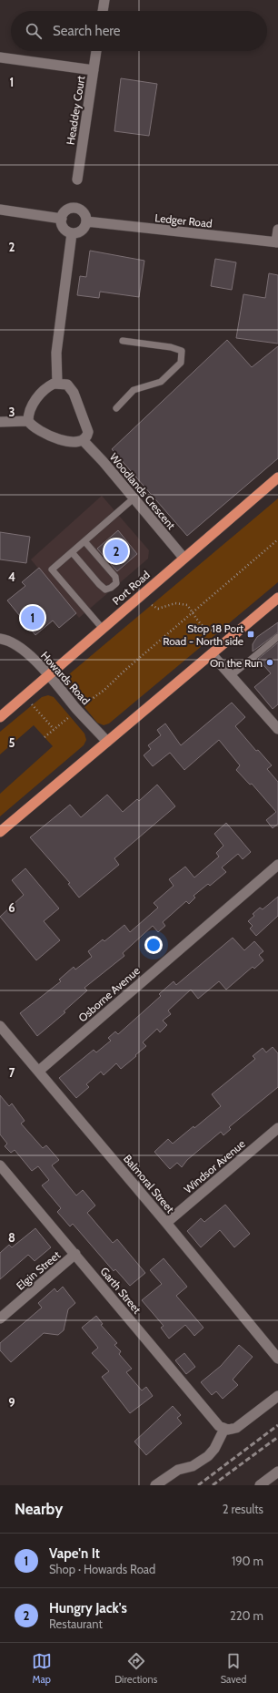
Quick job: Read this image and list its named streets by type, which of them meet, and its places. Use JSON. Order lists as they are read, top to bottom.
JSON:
{
  "streets": {
    "highway": ["Port Road"],
    "street": [
      "Headdey Court",
      "Ledger Road",
      "Woodlands Crescent",
      "Howards Road",
      "Osborne Avenue",
      "Windsor Avenue",
      "Balmoral Street",
      "Elgin Street",
      "Garth Street"
    ]
  },
  "crossings": [
    ["Woodlands Crescent", "Port Road"],
    ["Port Road", "Howards Road"],
    ["Osborne Avenue", "Balmoral Street"],
    ["Windsor Avenue", "Balmoral Street"],
    ["Elgin Street", "Garth Street"]
  ],
  "places": {
    "transit": ["Stop 18 Port Road - North side"],
    "other": ["On the Run"]
  },
  "page": {
    "search": "Search here",
    "pins": ["2", "1"],
    "heading": ["Nearby", "2 results"],
    "list": [
      {
        "mark": "1",
        "name": "Vape'n It",
        "note": "Shop · Howards Road",
        "value": "190 m"
      },
      {
        "mark": "2",
        "name": "Hungry Jack's",
        "note": "Restaurant",
        "value": "220 m"
      }
    ],
    "nav": ["Map", "Directions", "Saved"]
  },
  "grid": {
    "rows": [
      "1",
      "2",
      "3",
      "4",
      "5",
      "6",
      "7",
      "8",
      "9"
    ]
  }
}
